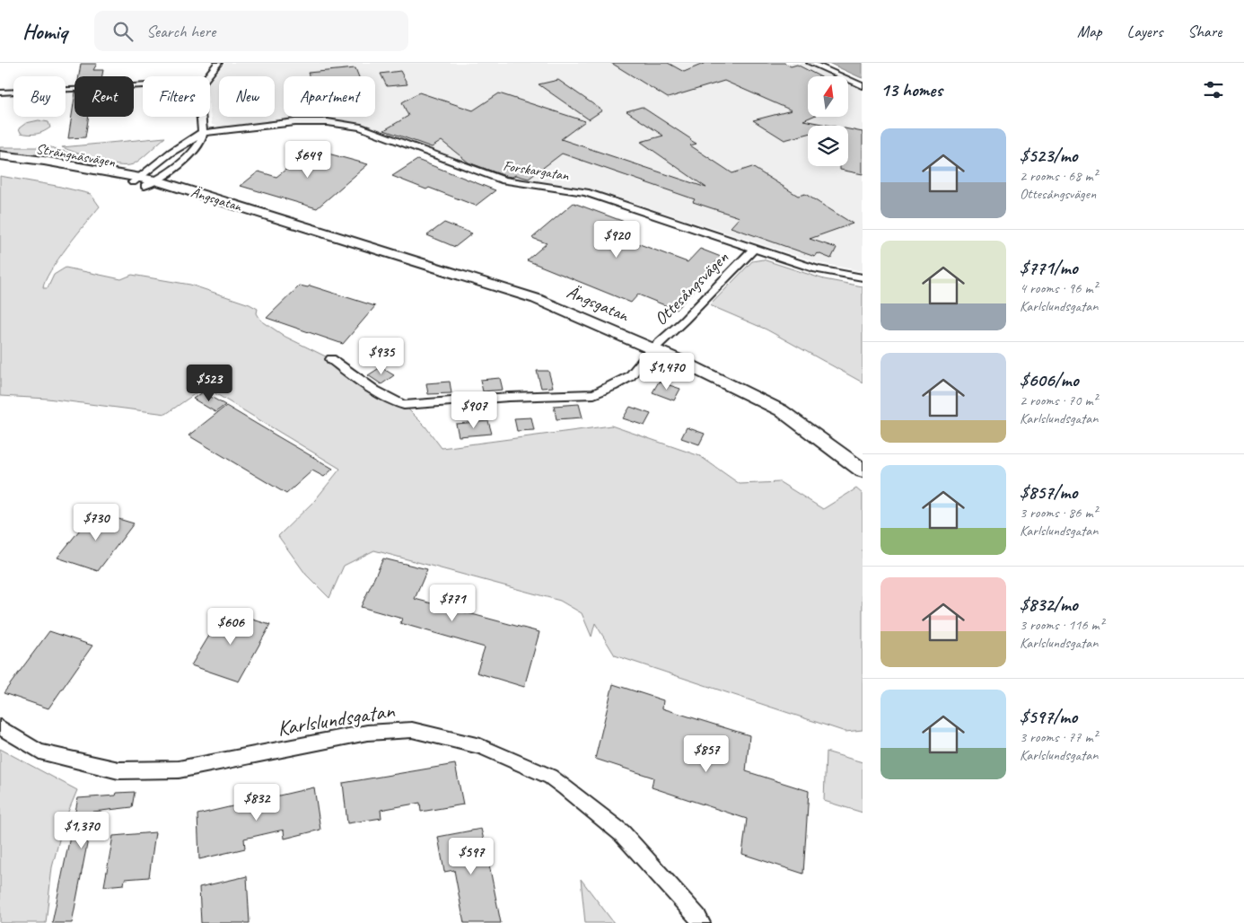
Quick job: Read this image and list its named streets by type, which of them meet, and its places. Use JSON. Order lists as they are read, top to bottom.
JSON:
{
  "streets": {
    "main road": ["Strängnäsvägen", "Ängsgatan"],
    "street": ["Forskargatan", "Ottesångsvägen", "Karlslundsgatan"]
  },
  "crossings": [
    ["Strängnäsvägen", "Forskargatan"],
    ["Strängnäsvägen", "Ängsgatan"],
    ["Forskargatan", "Ängsgatan"],
    ["Forskargatan", "Ottesångsvägen"],
    ["Ängsgatan", "Ottesångsvägen"]
  ],
  "north": "top",
  "page": {
    "header": "Homiq",
    "search": "Search here",
    "nav": ["Map", "Layers", "Share"],
    "heading": "13 homes",
    "chip": [
      "Buy",
      "Rent",
      "Filters",
      "New",
      "Apartment"
    ],
    "list": [
      {
        "name": "$523/mo",
        "note": "2 rooms · 68 m² · Ottesångsvägen"
      },
      {
        "name": "$771/mo",
        "note": "4 rooms · 96 m² · Karlslundsgatan"
      },
      {
        "name": "$606/mo",
        "note": "2 rooms · 70 m² · Karlslundsgatan"
      },
      {
        "name": "$857/mo",
        "note": "3 rooms · 86 m² · Karlslundsgatan"
      },
      {
        "name": "$832/mo",
        "note": "3 rooms · 116 m² · Karlslundsgatan"
      },
      {
        "name": "$597/mo",
        "note": "3 rooms · 77 m² · Karlslundsgatan"
      }
    ],
    "price": [
      "$649",
      "$920",
      "$935",
      "$1,470",
      "$523",
      "$907",
      "$730",
      "$771",
      "$606",
      "$857",
      "$832",
      "$1,370",
      "$597"
    ]
  }
}
